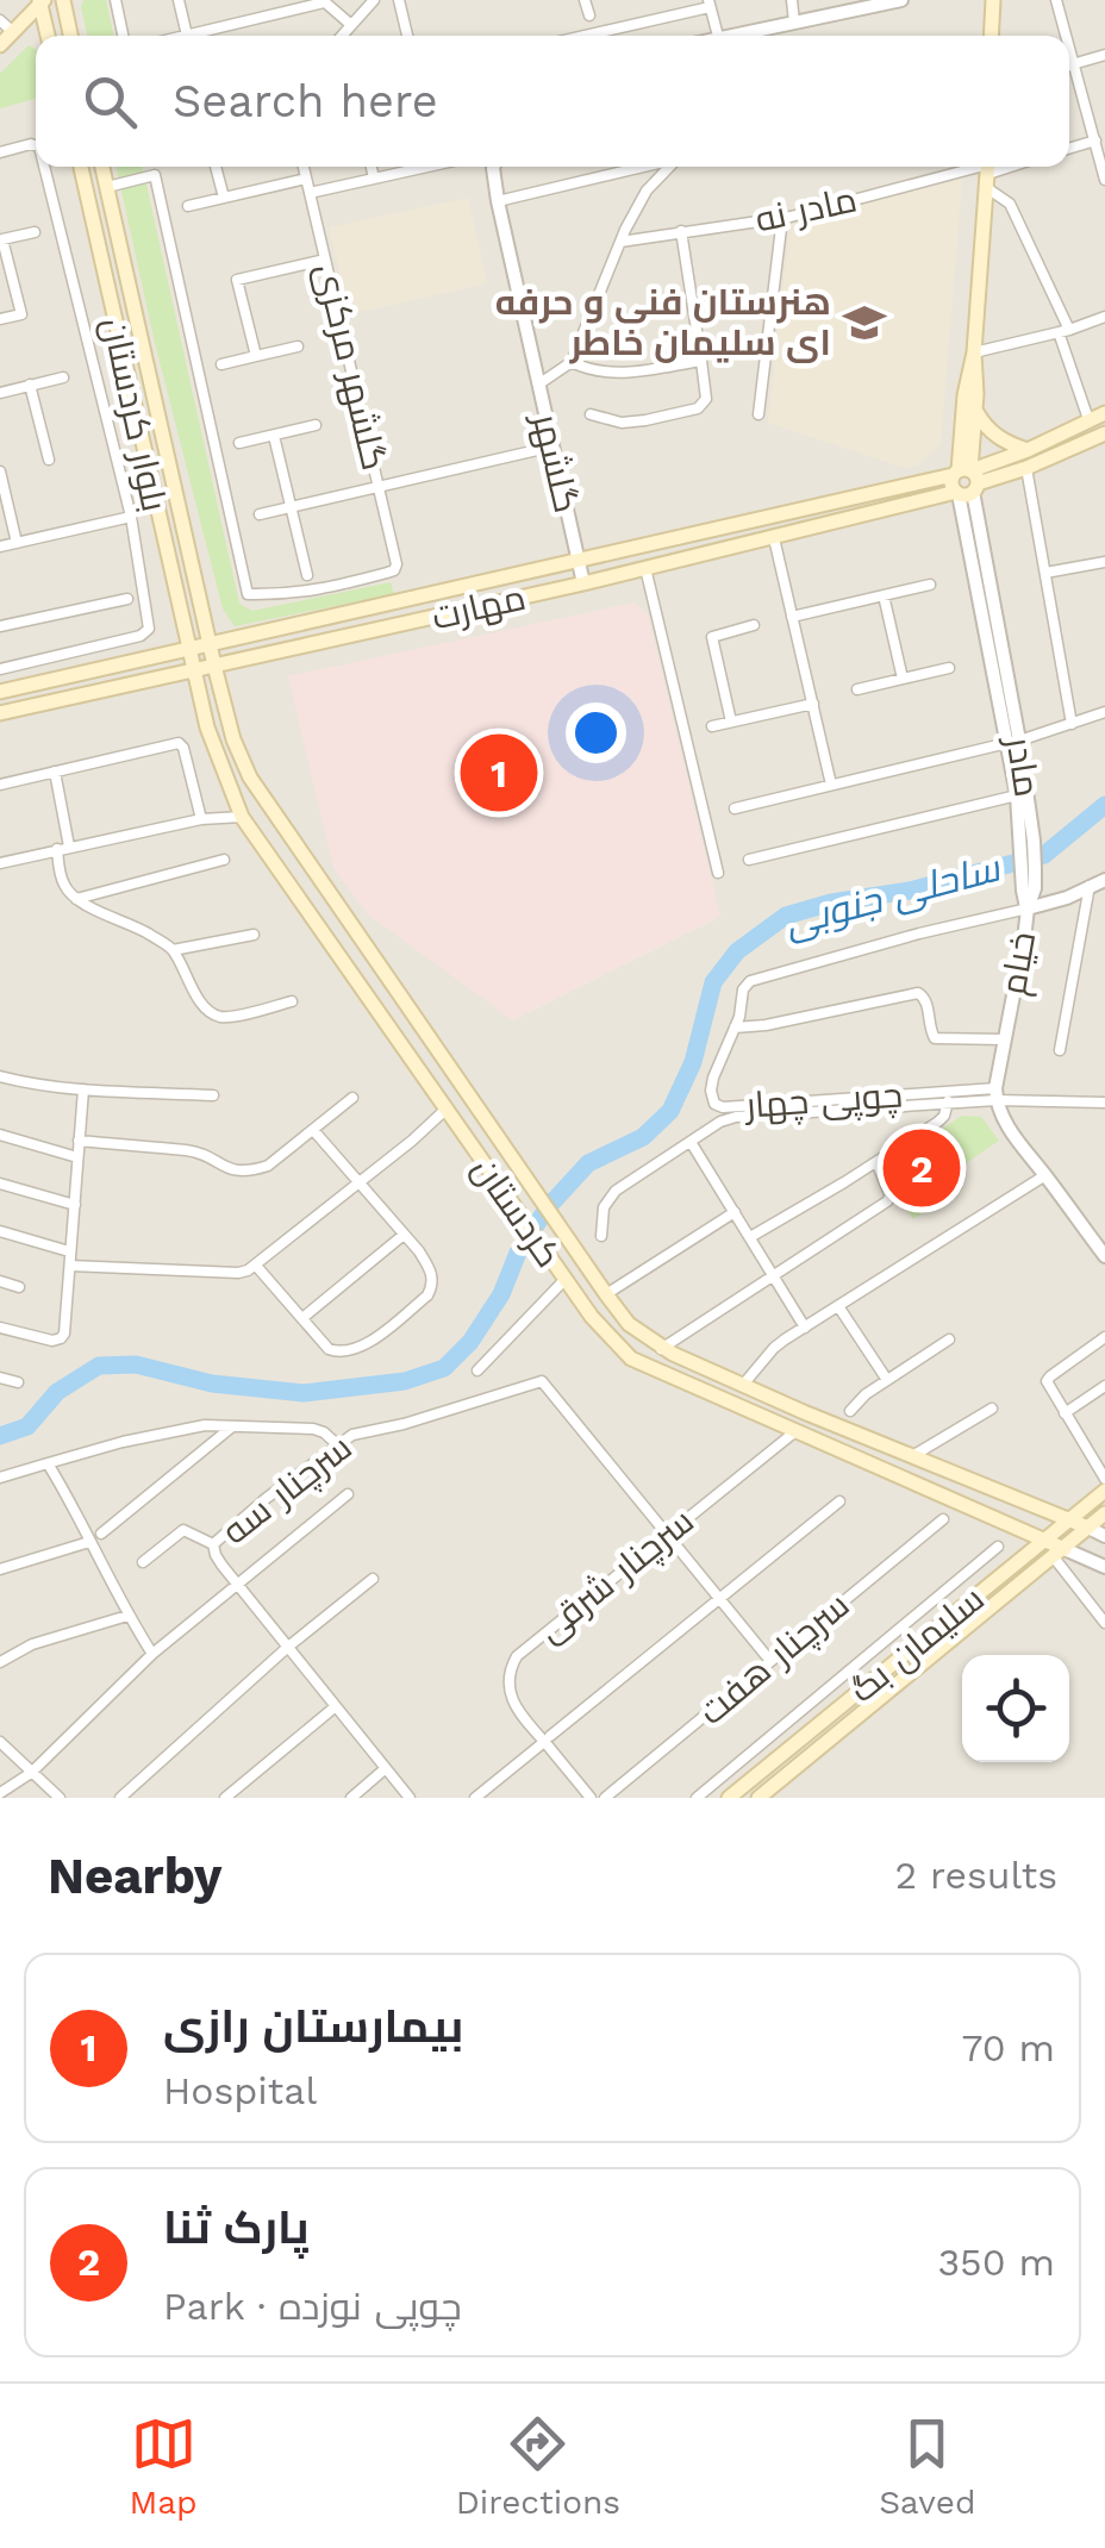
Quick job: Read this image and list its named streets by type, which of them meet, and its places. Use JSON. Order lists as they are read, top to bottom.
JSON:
{
  "streets": {
    "main road": [
      "بلوار کردستان",
      "مهارت",
      "کردستان",
      "سلیمان بگ"
    ],
    "street": [
      "مادر نه",
      "گلشهر مرکزی",
      "گلشهر",
      "مادر",
      "خیام",
      "چوپی چهار",
      "سرچنار سه",
      "سرچنار شرقی",
      "سرچنار هفت"
    ]
  },
  "crossings": [
    ["بلوار کردستان", "مهارت"],
    ["بلوار کردستان", "کردستان"],
    ["گلشهر", "مهارت"],
    ["مهارت", "مادر"],
    ["مهارت", "کردستان"],
    ["مادر", "خیام"],
    ["مادر", "چوپی چهار"],
    ["خیام", "چوپی چهار"],
    ["کردستان", "سرچنار شرقی"],
    ["کردستان", "سلیمان بگ"],
    ["سرچنار سه", "سرچنار شرقی"]
  ],
  "water": ["ساحلی جنوبی"],
  "places": {
    "school or university": ["هنرستان فنی و حرفه ای سلیمان خاطر"]
  },
  "page": {
    "search": "Search here",
    "pins": ["1", "2"],
    "heading": ["Nearby", "2 results"],
    "list": [
      {
        "mark": "1",
        "name": "بیمارستان رازی",
        "note": "Hospital",
        "value": "70 m"
      },
      {
        "mark": "2",
        "name": "پارک ثنا",
        "note": "Park · چوپی نوزده",
        "value": "350 m"
      }
    ],
    "nav": ["Map", "Directions", "Saved"]
  }
}
